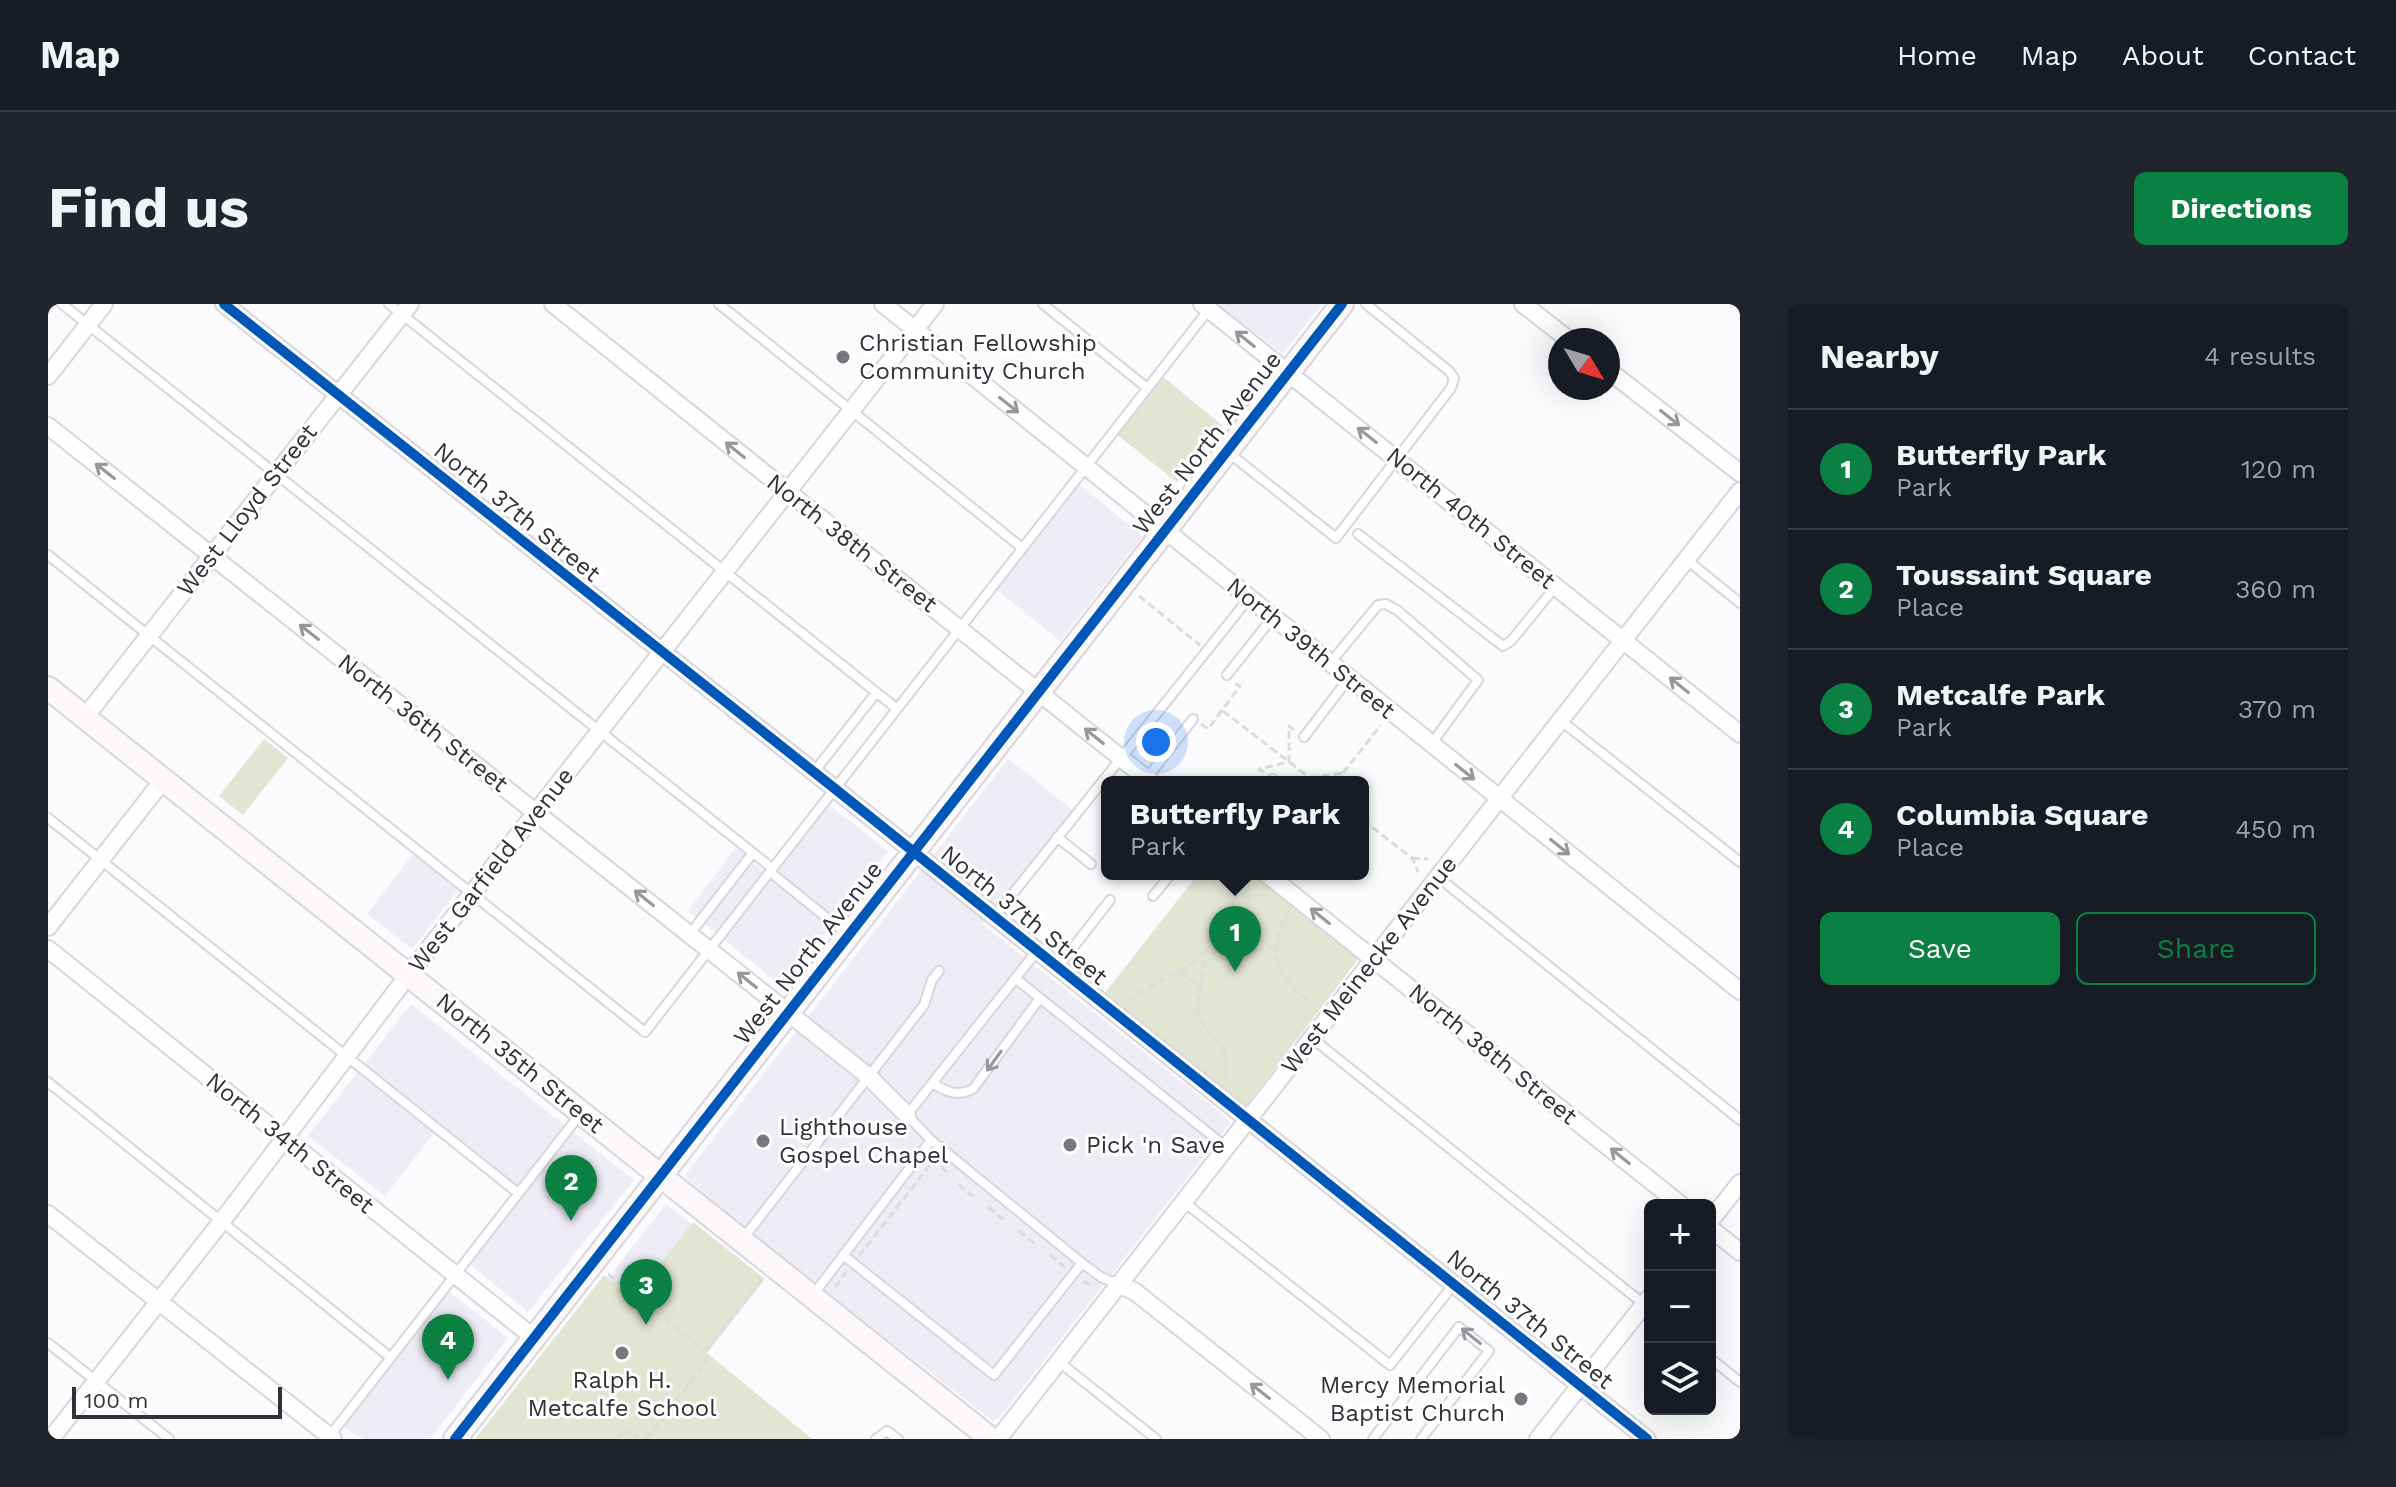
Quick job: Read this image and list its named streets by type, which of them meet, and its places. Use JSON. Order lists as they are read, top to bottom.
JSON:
{
  "streets": {
    "main road": ["West North Avenue", "North 35th Street"],
    "street": [
      "West Lloyd Street",
      "North 37th Street",
      "North 40th Street",
      "North 38th Street",
      "North 39th Street",
      "North 36th Street",
      "West Garfield Avenue",
      "West Meinecke Avenue",
      "North 34th Street"
    ]
  },
  "crossings": [
    ["West North Avenue", "North 37th Street"],
    ["West North Avenue", "North 40th Street"],
    ["West North Avenue", "North 38th Street"],
    ["West North Avenue", "North 39th Street"],
    ["West North Avenue", "North 36th Street"],
    ["West North Avenue", "North 35th Street"],
    ["West North Avenue", "North 34th Street"],
    ["West Lloyd Street", "North 37th Street"],
    ["West Lloyd Street", "North 36th Street"],
    ["West Lloyd Street", "North 35th Street"],
    ["North 37th Street", "West Garfield Avenue"],
    ["North 37th Street", "West Meinecke Avenue"],
    ["North 40th Street", "West Meinecke Avenue"],
    ["North 38th Street", "West Garfield Avenue"],
    ["North 38th Street", "West Meinecke Avenue"],
    ["North 39th Street", "West Garfield Avenue"],
    ["North 39th Street", "West Meinecke Avenue"],
    ["North 36th Street", "West Garfield Avenue"],
    ["West Garfield Avenue", "North 35th Street"],
    ["West Garfield Avenue", "North 34th Street"]
  ],
  "one_way": [
    "North 40th Street",
    "North 38th Street",
    "North 39th Street",
    "North 36th Street"
  ],
  "places": [
    "Christian Fellowship Community Church",
    "Lighthouse Gospel Chapel",
    "Pick 'n Save",
    "Ralph H. Metcalfe School",
    "Mercy Memorial Baptist Church"
  ],
  "scale_bar": "100 m",
  "north": "bottom right",
  "page": {
    "header": "Map",
    "nav": [
      "Home",
      "Map",
      "About",
      "Contact"
    ],
    "buttons": [
      "Directions",
      ["Save", "Share"]
    ],
    "title": "Find us",
    "heading": ["Nearby", "4 results"],
    "list": [
      {
        "mark": "1",
        "name": "Butterfly Park",
        "note": "Park",
        "value": "120 m"
      },
      {
        "mark": "2",
        "name": "Toussaint Square",
        "note": "Place",
        "value": "360 m"
      },
      {
        "mark": "3",
        "name": "Metcalfe Park",
        "note": "Park",
        "value": "370 m"
      },
      {
        "mark": "4",
        "name": "Columbia Square",
        "note": "Place",
        "value": "450 m"
      }
    ],
    "popup": ["Butterfly Park", "Park"],
    "pins": [
      "1",
      "2",
      "3",
      "4"
    ],
    "map_buttons": ["+", "−"],
    "scale": "100 m"
  }
}
